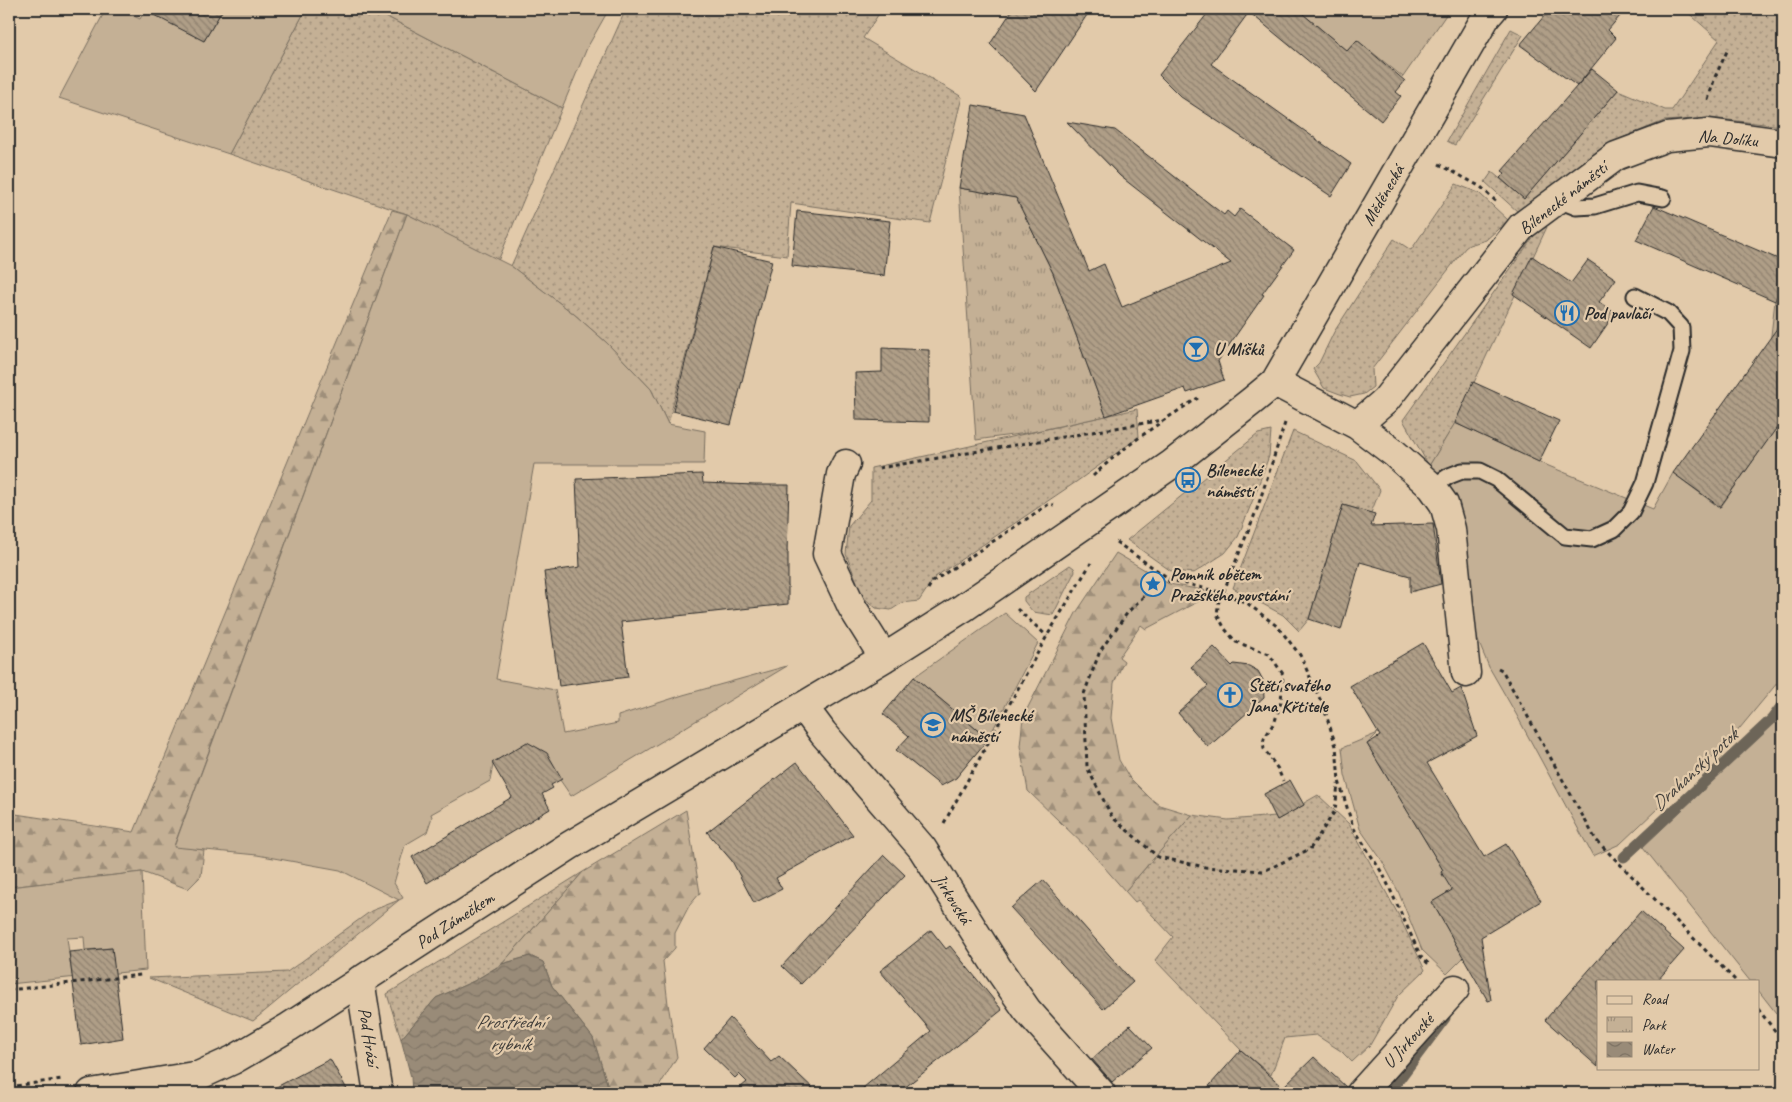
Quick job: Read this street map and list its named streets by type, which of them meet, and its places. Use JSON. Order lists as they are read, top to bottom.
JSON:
{
  "streets": {
    "street": [
      "Na Dolíku",
      "Měděnecká",
      "Bílenecké náměstí",
      "Jirkovská",
      "Pod Zámečkem",
      "Pod Hrází",
      "U Jirkovské"
    ]
  },
  "crossings": [
    ["Na Dolíku", "Bílenecké náměstí"],
    ["Jirkovská", "Pod Zámečkem"],
    ["Pod Zámečkem", "Pod Hrází"]
  ],
  "water": ["Drahanský potok", "Prostřední rybník"],
  "places": {
    "restaurant": ["Pod pavlačí"],
    "bar": ["U Míšků"],
    "bus stop": ["Bílenecké náměstí"],
    "place": ["Pomník obětem Pražského povstání"],
    "church": ["Stětí svatého Jana Křtitele"],
    "school or university": ["MŠ Bílenecké náměstí"]
  },
  "legend": ["Road", "Park", "Water"]
}
